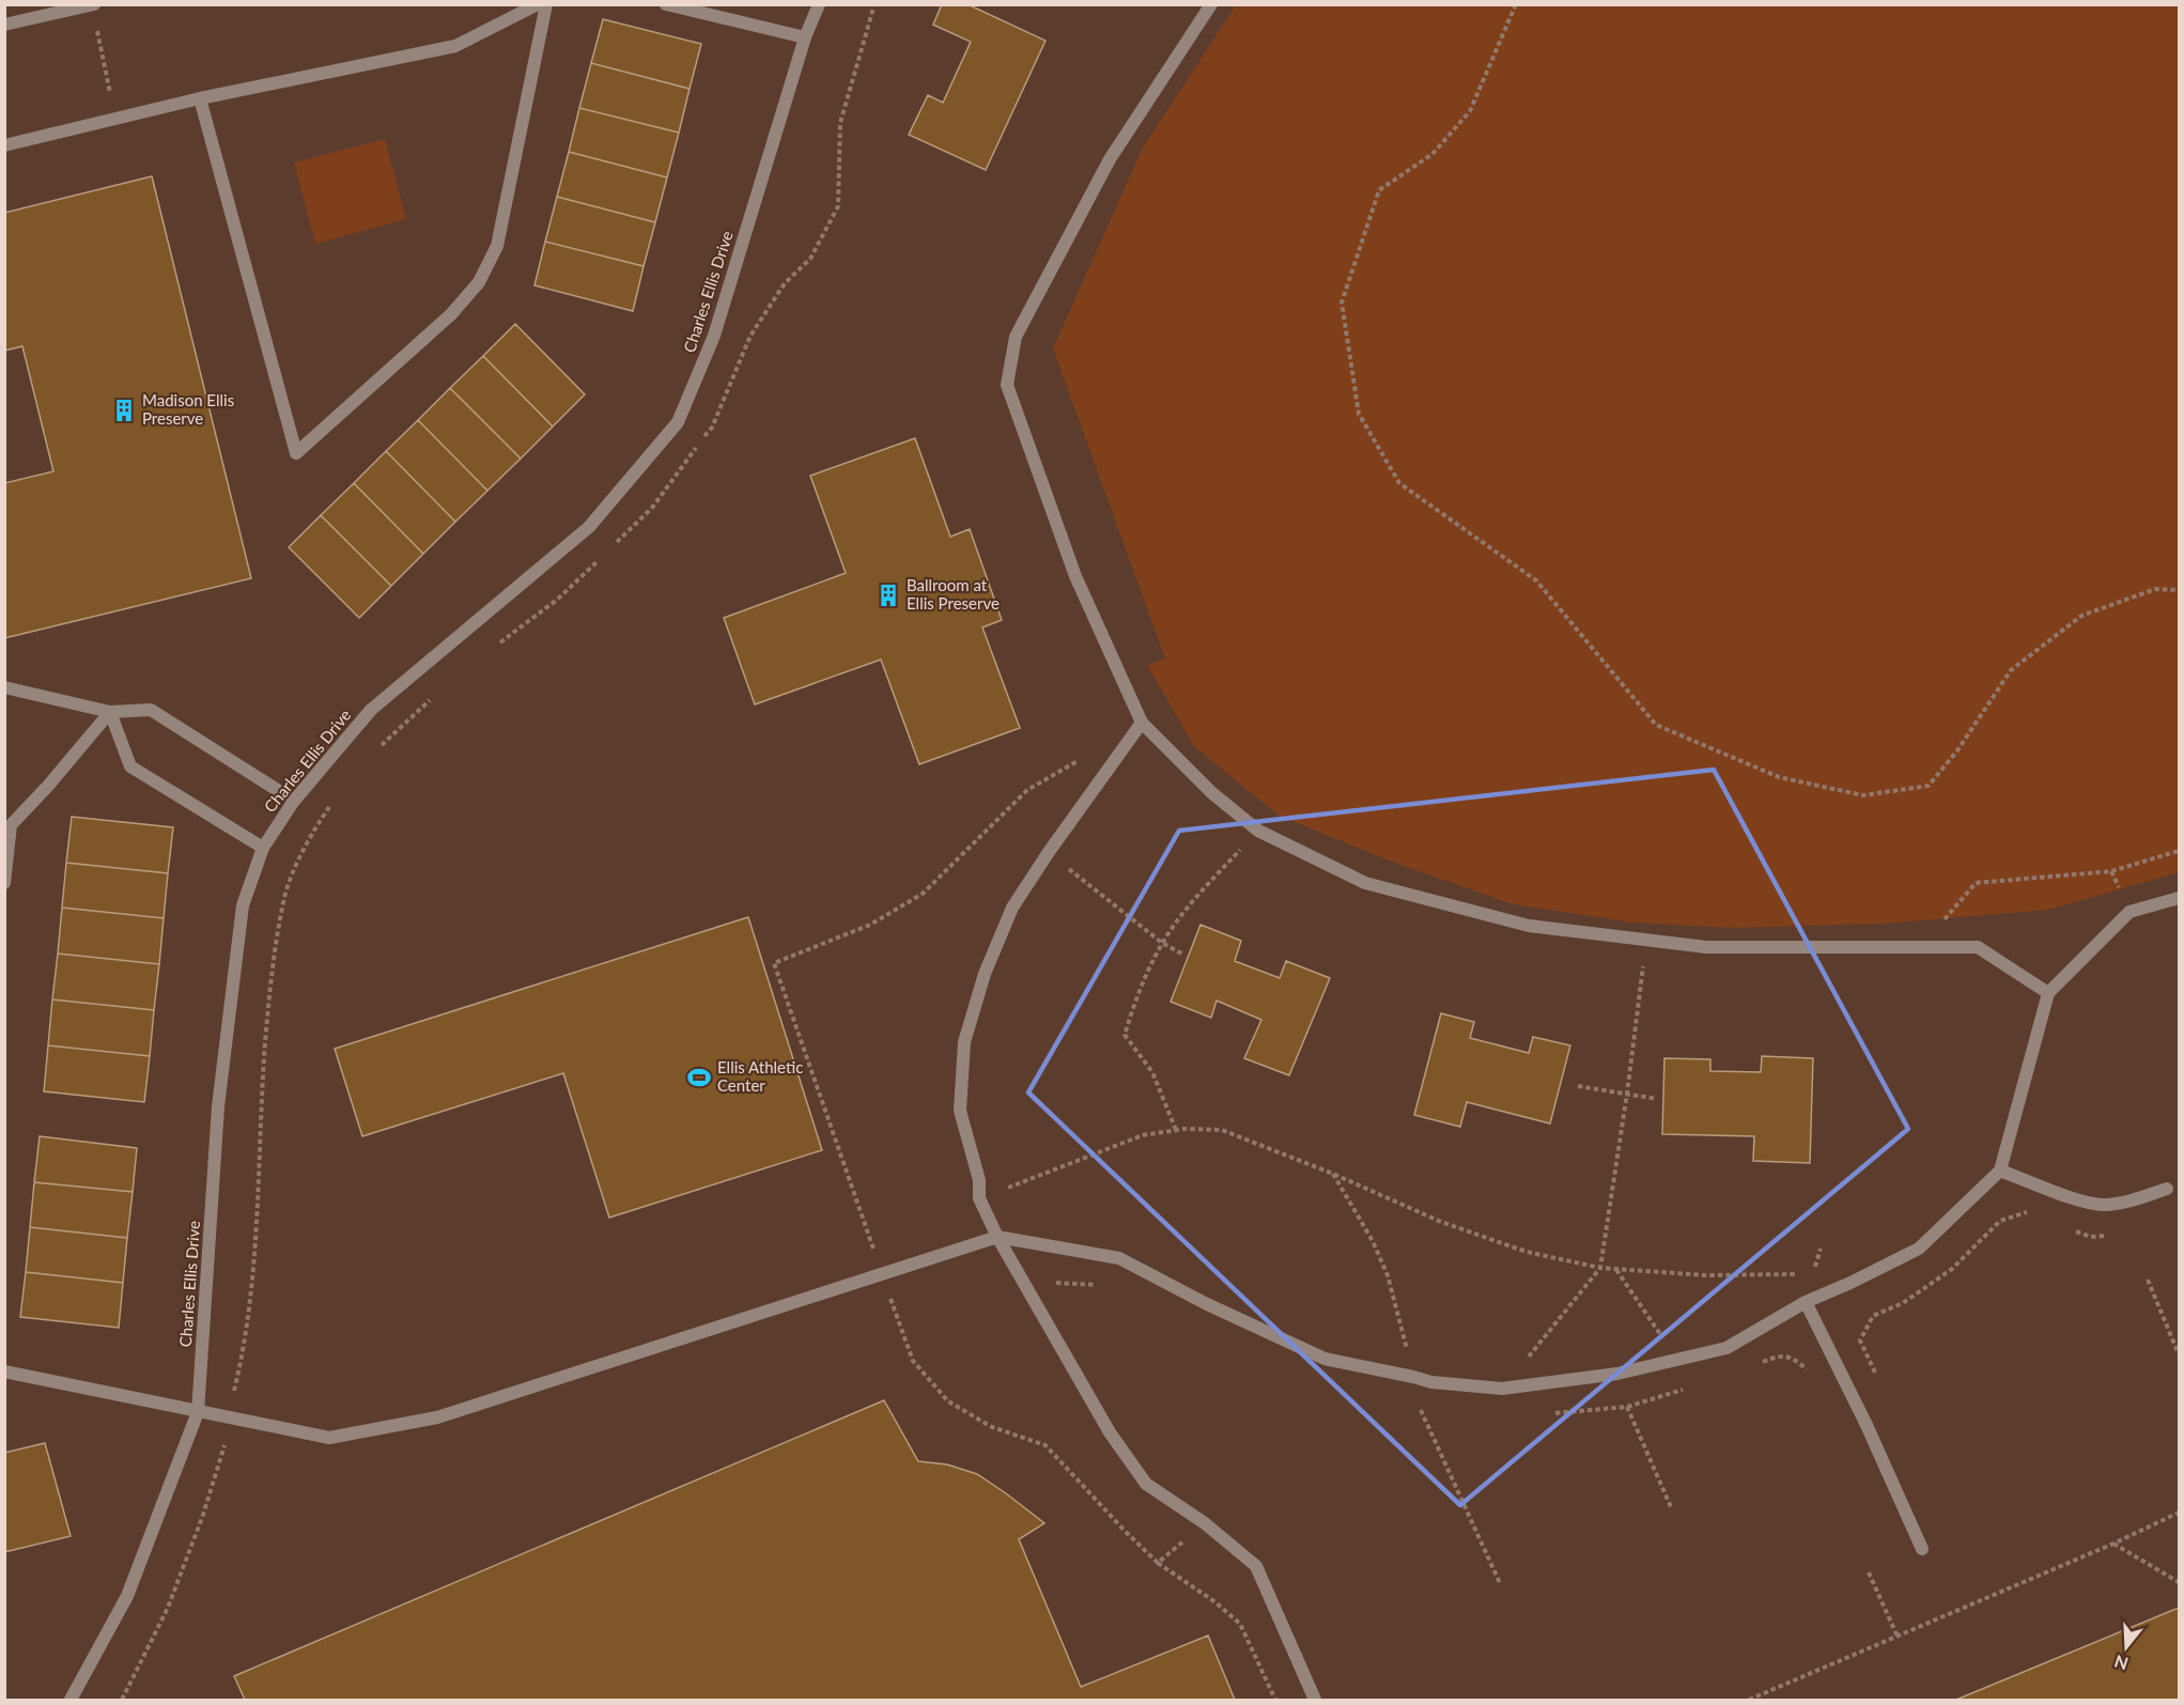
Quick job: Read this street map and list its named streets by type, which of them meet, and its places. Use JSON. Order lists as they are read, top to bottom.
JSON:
{
  "streets": {
    "street": ["Charles Ellis Drive"]
  },
  "places": {
    "building": ["Madison Ellis Preserve", "Ballroom at Ellis Preserve"],
    "sports": ["Ellis Athletic Center"]
  },
  "north": "bottom"
}
